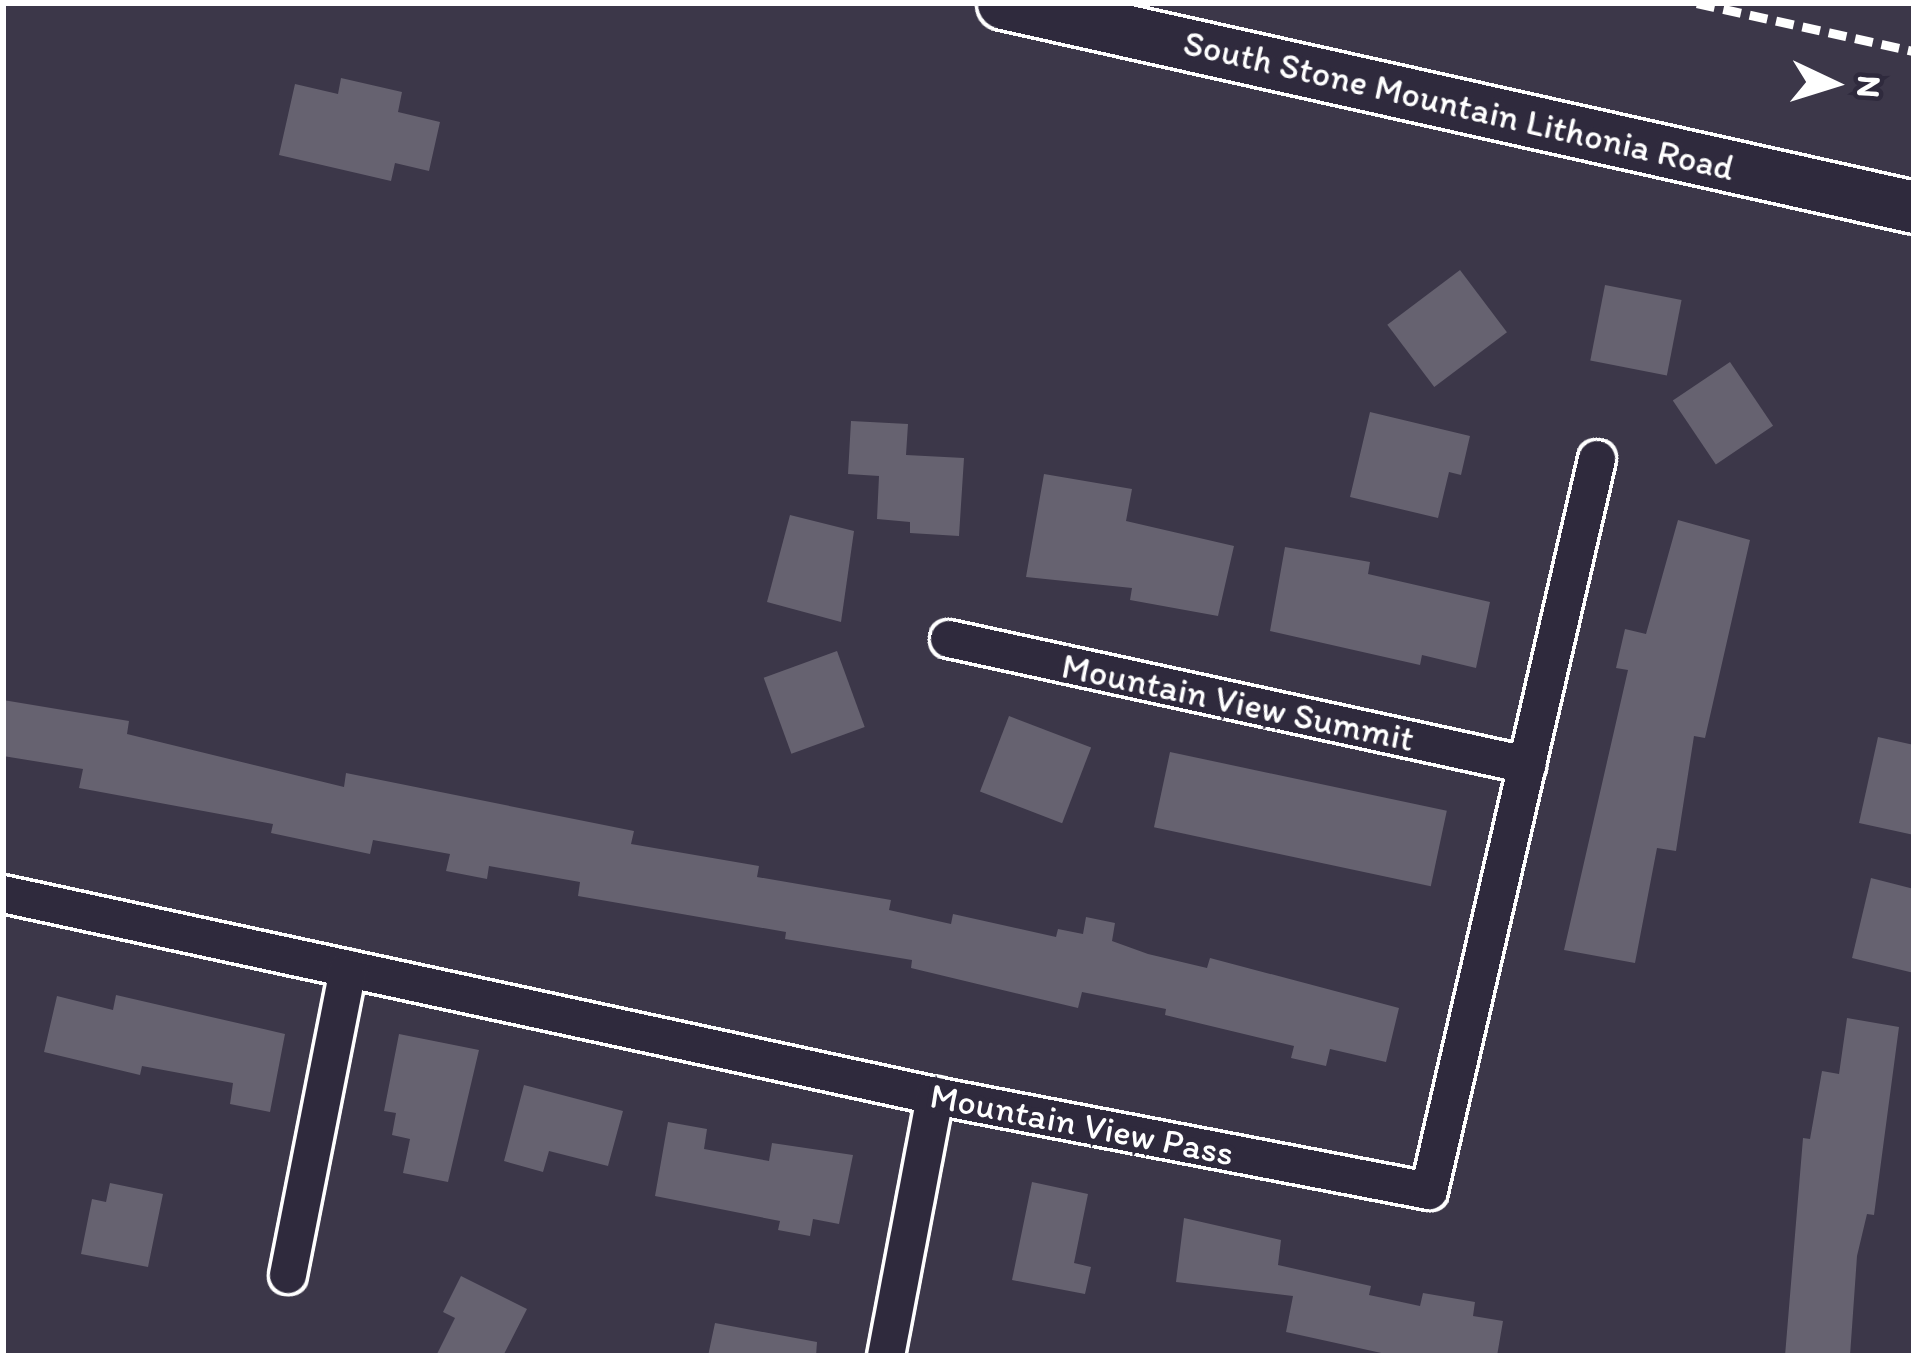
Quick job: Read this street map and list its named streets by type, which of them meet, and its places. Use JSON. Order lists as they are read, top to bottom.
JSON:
{
  "streets": {
    "main road": ["South Stone Mountain Lithonia Road"],
    "street": ["Mountain View Summit", "Mountain View Pass"]
  },
  "crossings": [
    ["Mountain View Summit", "Mountain View Pass"]
  ],
  "north": "right"
}
